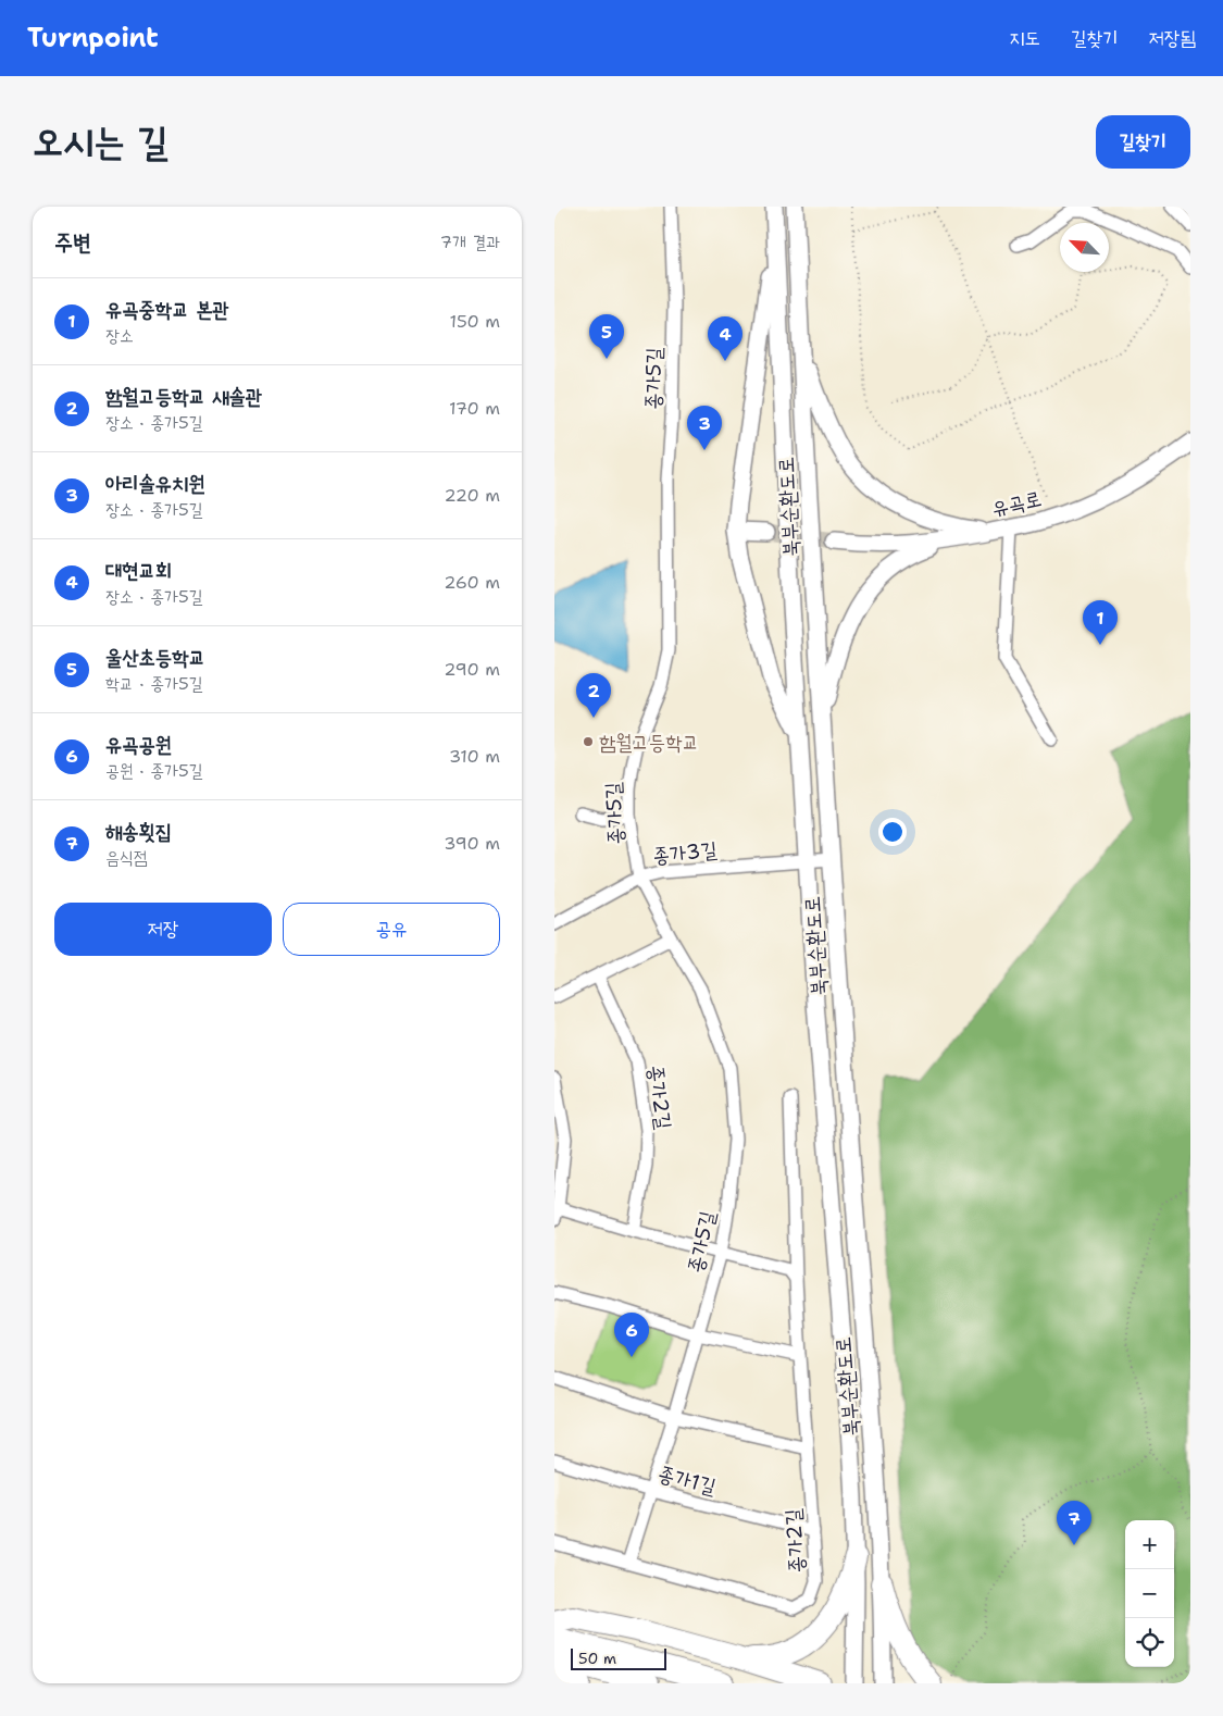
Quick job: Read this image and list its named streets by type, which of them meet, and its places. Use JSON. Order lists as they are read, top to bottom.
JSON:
{
  "streets": {
    "main road": ["유곡로", "북부순환도로"],
    "street": [
      "종가5길",
      "종가3길",
      "종가2길",
      "종가1길"
    ]
  },
  "crossings": [
    ["종가5길", "종가3길"],
    ["종가5길", "종가2길"],
    ["종가5길", "종가1길"],
    ["북부순환도로", "종가3길"],
    ["종가2길", "종가1길"]
  ],
  "places": ["함월고등학교"],
  "scale_bar": "50 m",
  "north": "top left",
  "page": {
    "header": "Turnpoint",
    "nav": ["지도", "길찾기", "저장됨"],
    "title": "오시는 길",
    "buttons": [
      "길찾기",
      ["저장", "공유"]
    ],
    "heading": ["주변", "7개 결과"],
    "list": [
      {
        "mark": "1",
        "name": "유곡중학교 본관",
        "note": "장소",
        "value": "150 m"
      },
      {
        "mark": "2",
        "name": "함월고등학교 새솔관",
        "note": "장소 · 종가5길",
        "value": "170 m"
      },
      {
        "mark": "3",
        "name": "아리솔유치원",
        "note": "장소 · 종가5길",
        "value": "220 m"
      },
      {
        "mark": "4",
        "name": "대현교회",
        "note": "장소 · 종가5길",
        "value": "260 m"
      },
      {
        "mark": "5",
        "name": "울산초등학교",
        "note": "학교 · 종가5길",
        "value": "290 m"
      },
      {
        "mark": "6",
        "name": "유곡공원",
        "note": "공원 · 종가5길",
        "value": "310 m"
      },
      {
        "mark": "7",
        "name": "해송횟집",
        "note": "음식점",
        "value": "390 m"
      }
    ],
    "pins": [
      "5",
      "4",
      "3",
      "1",
      "2",
      "6",
      "7"
    ],
    "map_buttons": ["+", "−"],
    "scale": "50 m"
  }
}
